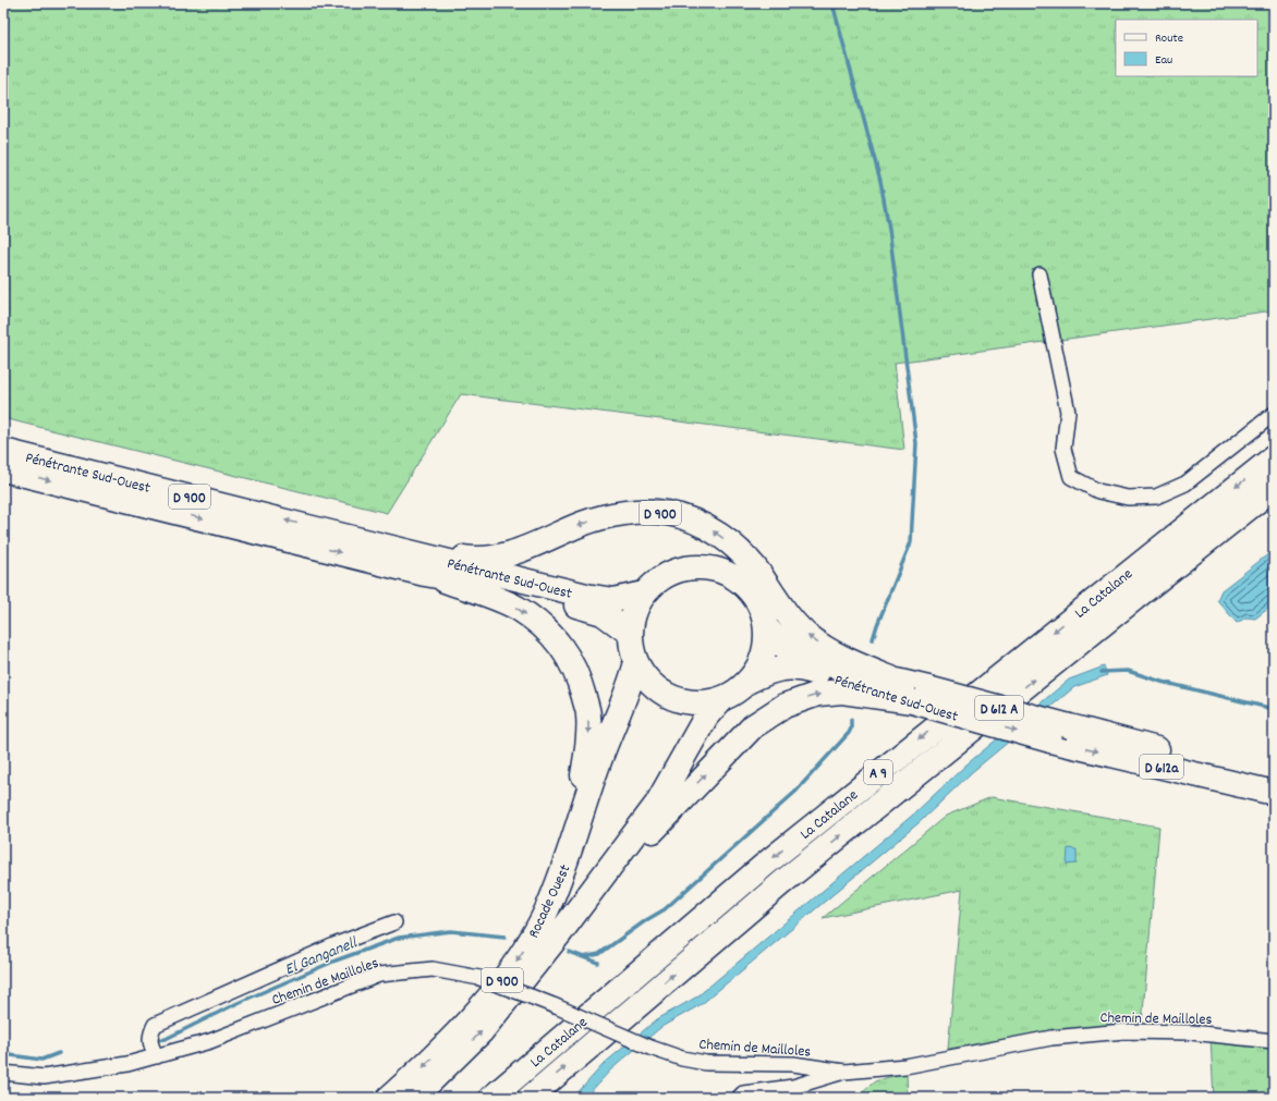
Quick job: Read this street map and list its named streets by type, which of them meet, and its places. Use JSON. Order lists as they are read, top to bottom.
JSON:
{
  "streets": {
    "highway": [
      "Pénétrante Sud-Ouest",
      "D 900",
      "La Catalane",
      "D 612 A",
      "D 612a",
      "A 9",
      "Rocade Ouest"
    ],
    "street": ["Chemin de Mailloles"]
  },
  "crossings": [
    ["Pénétrante Sud-Ouest", "D 612 A"],
    ["Pénétrante Sud-Ouest", "Rocade Ouest"],
    ["D 612 A", "D 612a"]
  ],
  "water": ["El Ganganell"],
  "legend": ["Route", "Eau"]
}
